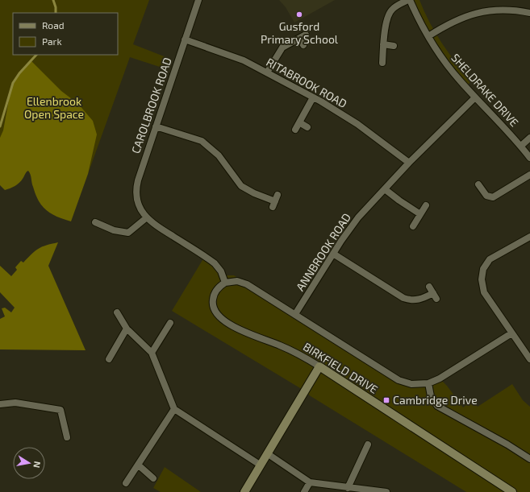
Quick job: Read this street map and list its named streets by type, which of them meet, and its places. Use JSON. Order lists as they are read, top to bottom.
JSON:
{
  "streets": {
    "street": [
      "RITABROOK ROAD",
      "SHELDRAKE DRIVE",
      "CAROLBROOK ROAD",
      "ANNBROOK ROAD",
      "BIRKFIELD DRIVE"
    ]
  },
  "crossings": [
    ["RITABROOK ROAD", "CAROLBROOK ROAD"],
    ["RITABROOK ROAD", "ANNBROOK ROAD"],
    ["SHELDRAKE DRIVE", "ANNBROOK ROAD"],
    ["ANNBROOK ROAD", "BIRKFIELD DRIVE"]
  ],
  "parks": ["Ellenbrook Open Space"],
  "places": {
    "other": ["Gusford Primary School"],
    "transit": ["Cambridge Drive"]
  },
  "legend": ["Road", "Park"],
  "north": "right"
}
